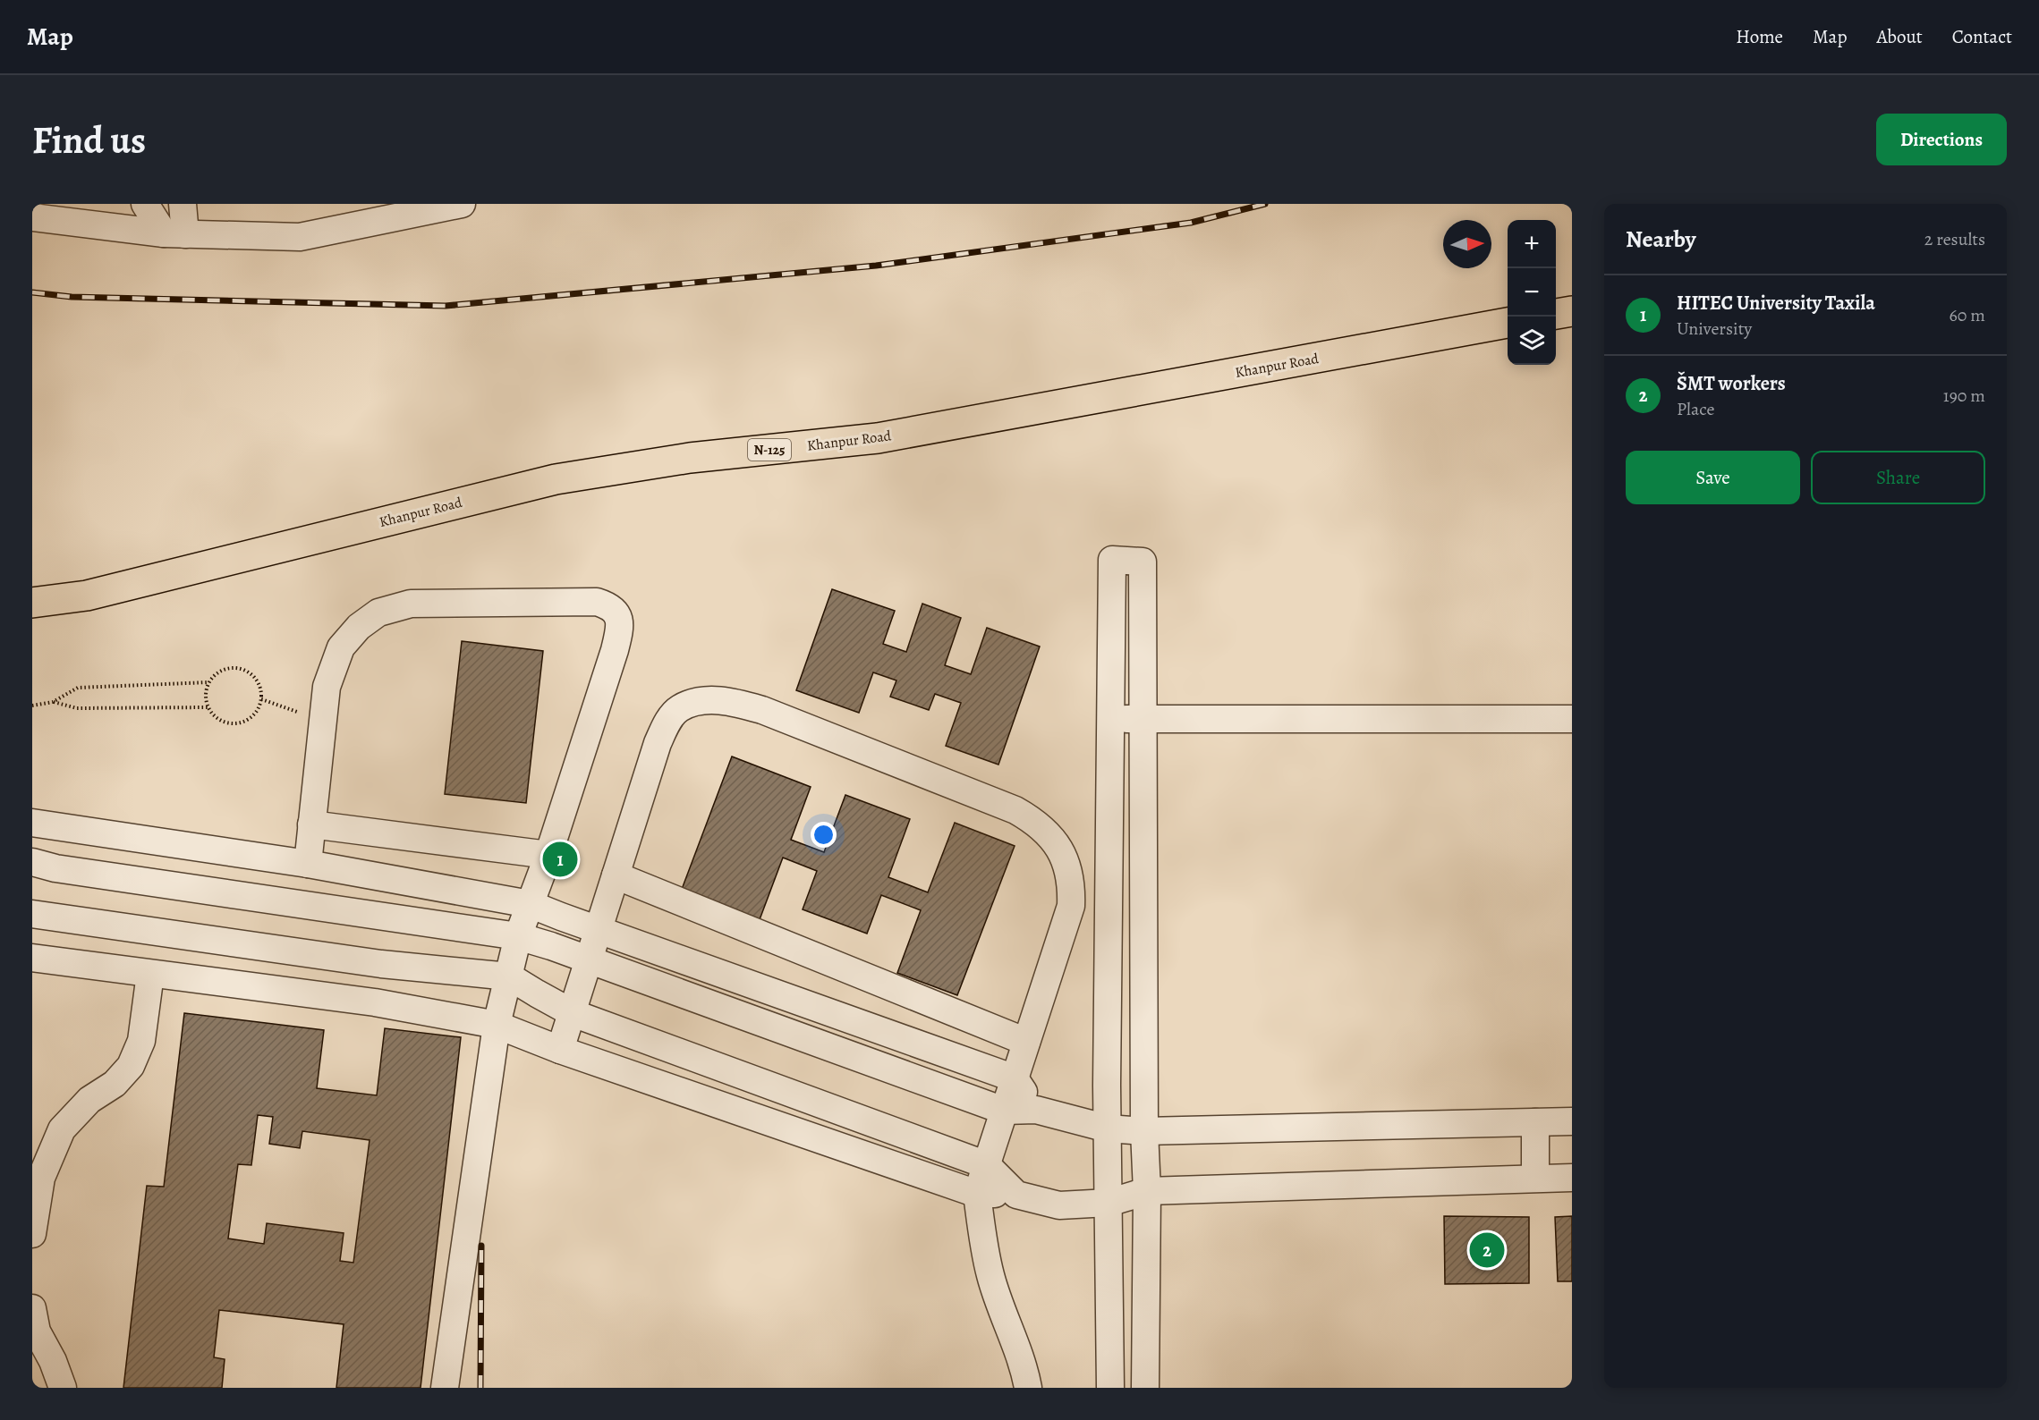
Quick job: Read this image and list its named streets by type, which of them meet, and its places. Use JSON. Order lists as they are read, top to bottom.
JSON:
{
  "streets": {
    "highway": ["Khanpur Road", "N-125"]
  },
  "north": "right",
  "page": {
    "header": "Map",
    "nav": [
      "Home",
      "Map",
      "About",
      "Contact"
    ],
    "buttons": [
      "Directions",
      ["Save", "Share"]
    ],
    "title": "Find us",
    "heading": ["Nearby", "2 results"],
    "map_buttons": ["+", "−"],
    "list": [
      {
        "mark": "1",
        "name": "HITEC University Taxila",
        "note": "University",
        "value": "60 m"
      },
      {
        "mark": "2",
        "name": "ŠMT workers",
        "note": "Place",
        "value": "190 m"
      }
    ],
    "pins": ["1", "2"]
  }
}
